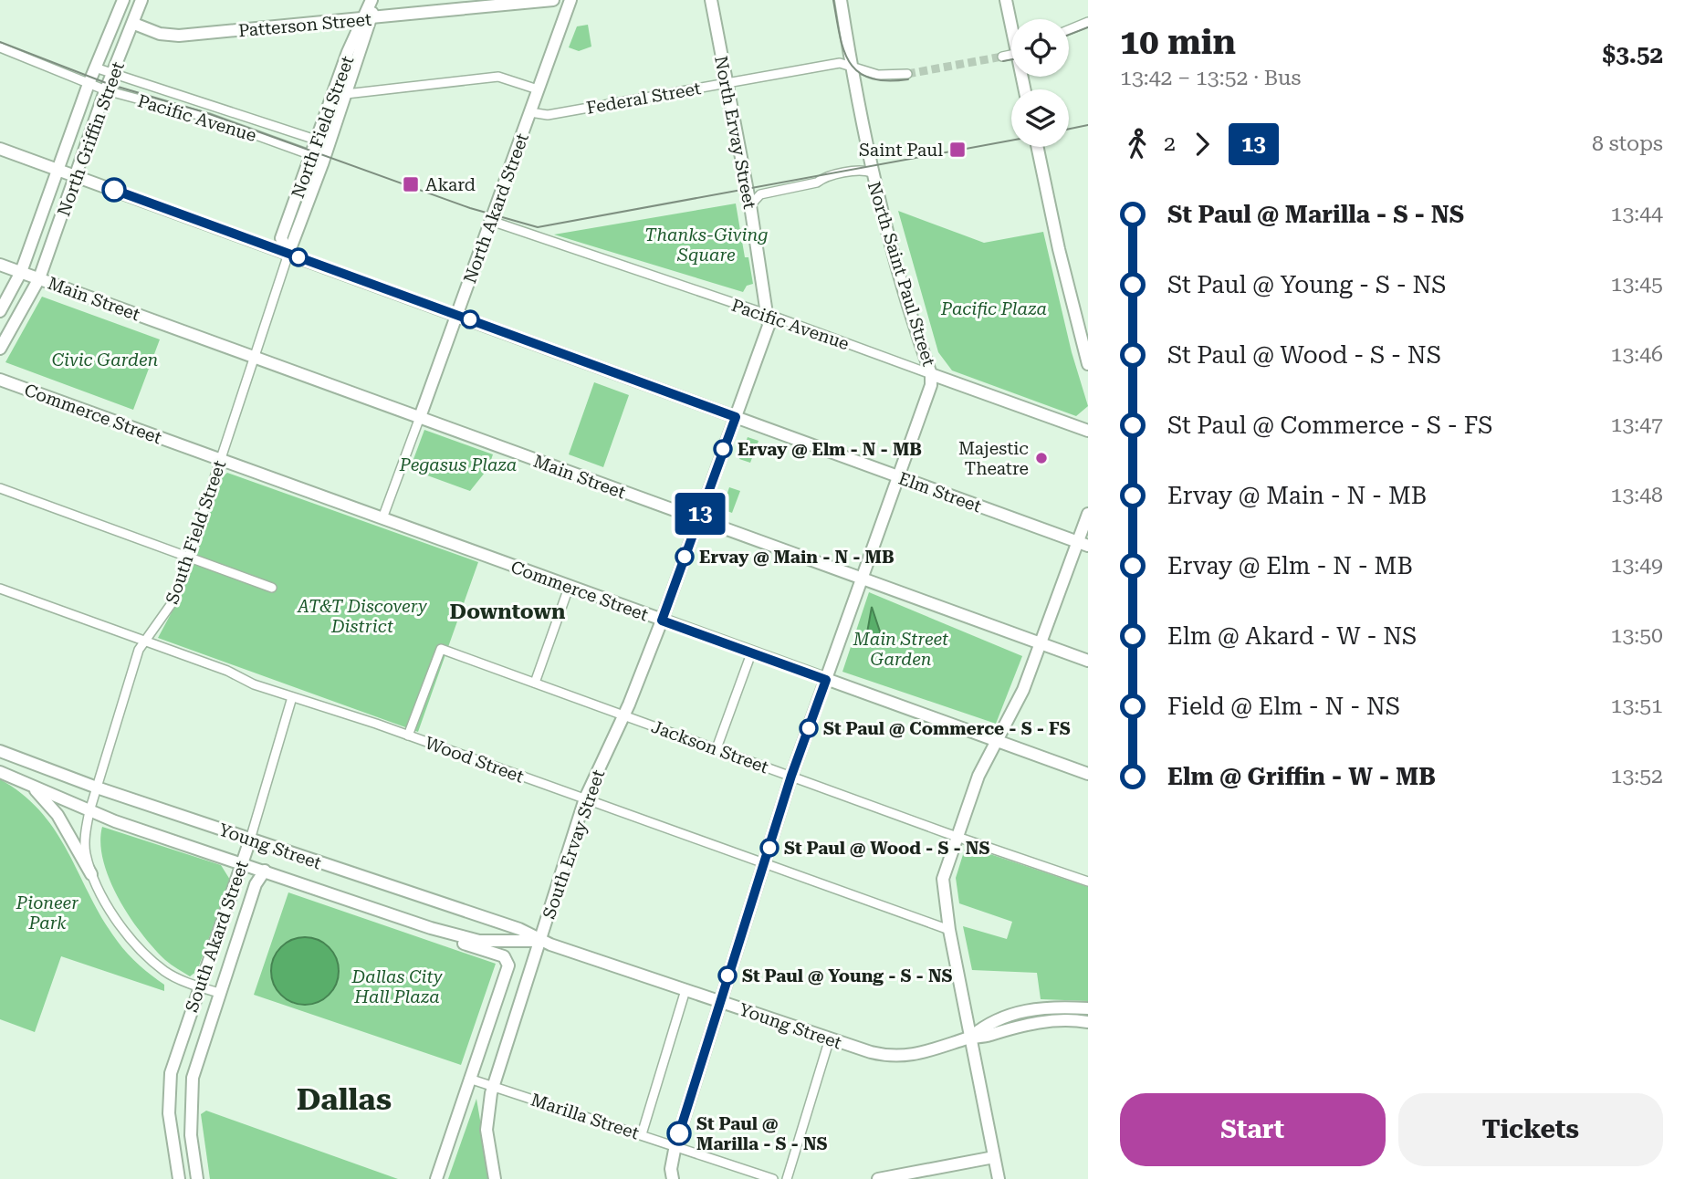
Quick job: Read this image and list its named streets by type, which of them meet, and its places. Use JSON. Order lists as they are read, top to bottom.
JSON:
{
  "streets": {
    "main road": [
      "Patterson Street",
      "Pacific Avenue",
      "North Field Street",
      "North Ervay Street",
      "North Griffin Street",
      "North Akard Street",
      "North Saint Paul Street",
      "Main Street",
      "Commerce Street",
      "Elm Street",
      "South Ervay Street",
      "Young Street",
      "South Akard Street"
    ],
    "street": [
      "Federal Street",
      "South Field Street",
      "Jackson Street",
      "Wood Street",
      "Marilla Street"
    ]
  },
  "crossings": [
    ["Patterson Street", "North Field Street"],
    ["Patterson Street", "North Griffin Street"],
    ["Federal Street", "North Ervay Street"],
    ["Federal Street", "North Akard Street"],
    ["Federal Street", "North Saint Paul Street"],
    ["Pacific Avenue", "North Field Street"],
    ["Pacific Avenue", "North Ervay Street"],
    ["Pacific Avenue", "North Griffin Street"],
    ["Pacific Avenue", "North Akard Street"],
    ["Pacific Avenue", "North Saint Paul Street"],
    ["North Field Street", "Main Street"],
    ["North Field Street", "Elm Street"],
    ["North Field Street", "South Field Street"],
    ["North Ervay Street", "Main Street"],
    ["North Ervay Street", "Elm Street"],
    ["North Ervay Street", "South Ervay Street"],
    ["North Griffin Street", "Main Street"],
    ["North Griffin Street", "Elm Street"],
    ["North Akard Street", "Main Street"],
    ["North Akard Street", "Elm Street"],
    ["North Saint Paul Street", "Main Street"],
    ["North Saint Paul Street", "Commerce Street"],
    ["North Saint Paul Street", "Elm Street"],
    ["North Saint Paul Street", "Jackson Street"],
    ["North Saint Paul Street", "Wood Street"],
    ["North Saint Paul Street", "Young Street"],
    ["North Saint Paul Street", "Marilla Street"],
    ["Main Street", "South Field Street"],
    ["Main Street", "South Ervay Street"],
    ["Commerce Street", "South Field Street"],
    ["Commerce Street", "South Ervay Street"],
    ["South Field Street", "Wood Street"],
    ["South Field Street", "Young Street"],
    ["Jackson Street", "Wood Street"],
    ["Jackson Street", "South Ervay Street"],
    ["Wood Street", "South Ervay Street"],
    ["Wood Street", "South Akard Street"],
    ["South Ervay Street", "Young Street"],
    ["South Ervay Street", "Marilla Street"],
    ["Young Street", "South Akard Street"]
  ],
  "districts": ["Downtown", "Dallas"],
  "parks": [
    "Thanks-Giving Square",
    "Pacific Plaza",
    "Civic Garden",
    "Pegasus Plaza",
    "AT&T Discovery District",
    "Main Street Garden",
    "Pioneer Park",
    "Dallas City Hall Plaza"
  ],
  "places": {
    "transit": ["Saint Paul", "Akard"],
    "other": [
      "Ervay @ Elm - N - MB",
      "Majestic Theatre",
      "Ervay @ Main - N - MB",
      "St Paul @ Commerce - S - FS",
      "St Paul @ Wood - S - NS",
      "St Paul @ Young - S - NS",
      "St Paul @ Marilla - S - NS"
    ]
  },
  "lines": ["bus line 13"],
  "page": {
    "on_map": "13",
    "heading": ["10 min", "13:42 – 13:52 · Bus", "$3.52"],
    "legs": ["2", "13", "8 stops"],
    "list": [
      {
        "name": "St Paul @ Marilla - S - NS",
        "value": "13:44"
      },
      {
        "name": "St Paul @ Young - S - NS",
        "value": "13:45"
      },
      {
        "name": "St Paul @ Wood - S - NS",
        "value": "13:46"
      },
      {
        "name": "St Paul @ Commerce - S - FS",
        "value": "13:47"
      },
      {
        "name": "Ervay @ Main - N - MB",
        "value": "13:48"
      },
      {
        "name": "Ervay @ Elm - N - MB",
        "value": "13:49"
      },
      {
        "name": "Elm @ Akard - W - NS",
        "value": "13:50"
      },
      {
        "name": "Field @ Elm - N - NS",
        "value": "13:51"
      },
      {
        "name": "Elm @ Griffin - W - MB",
        "value": "13:52"
      }
    ],
    "buttons": ["Start", "Tickets"]
  }
}
